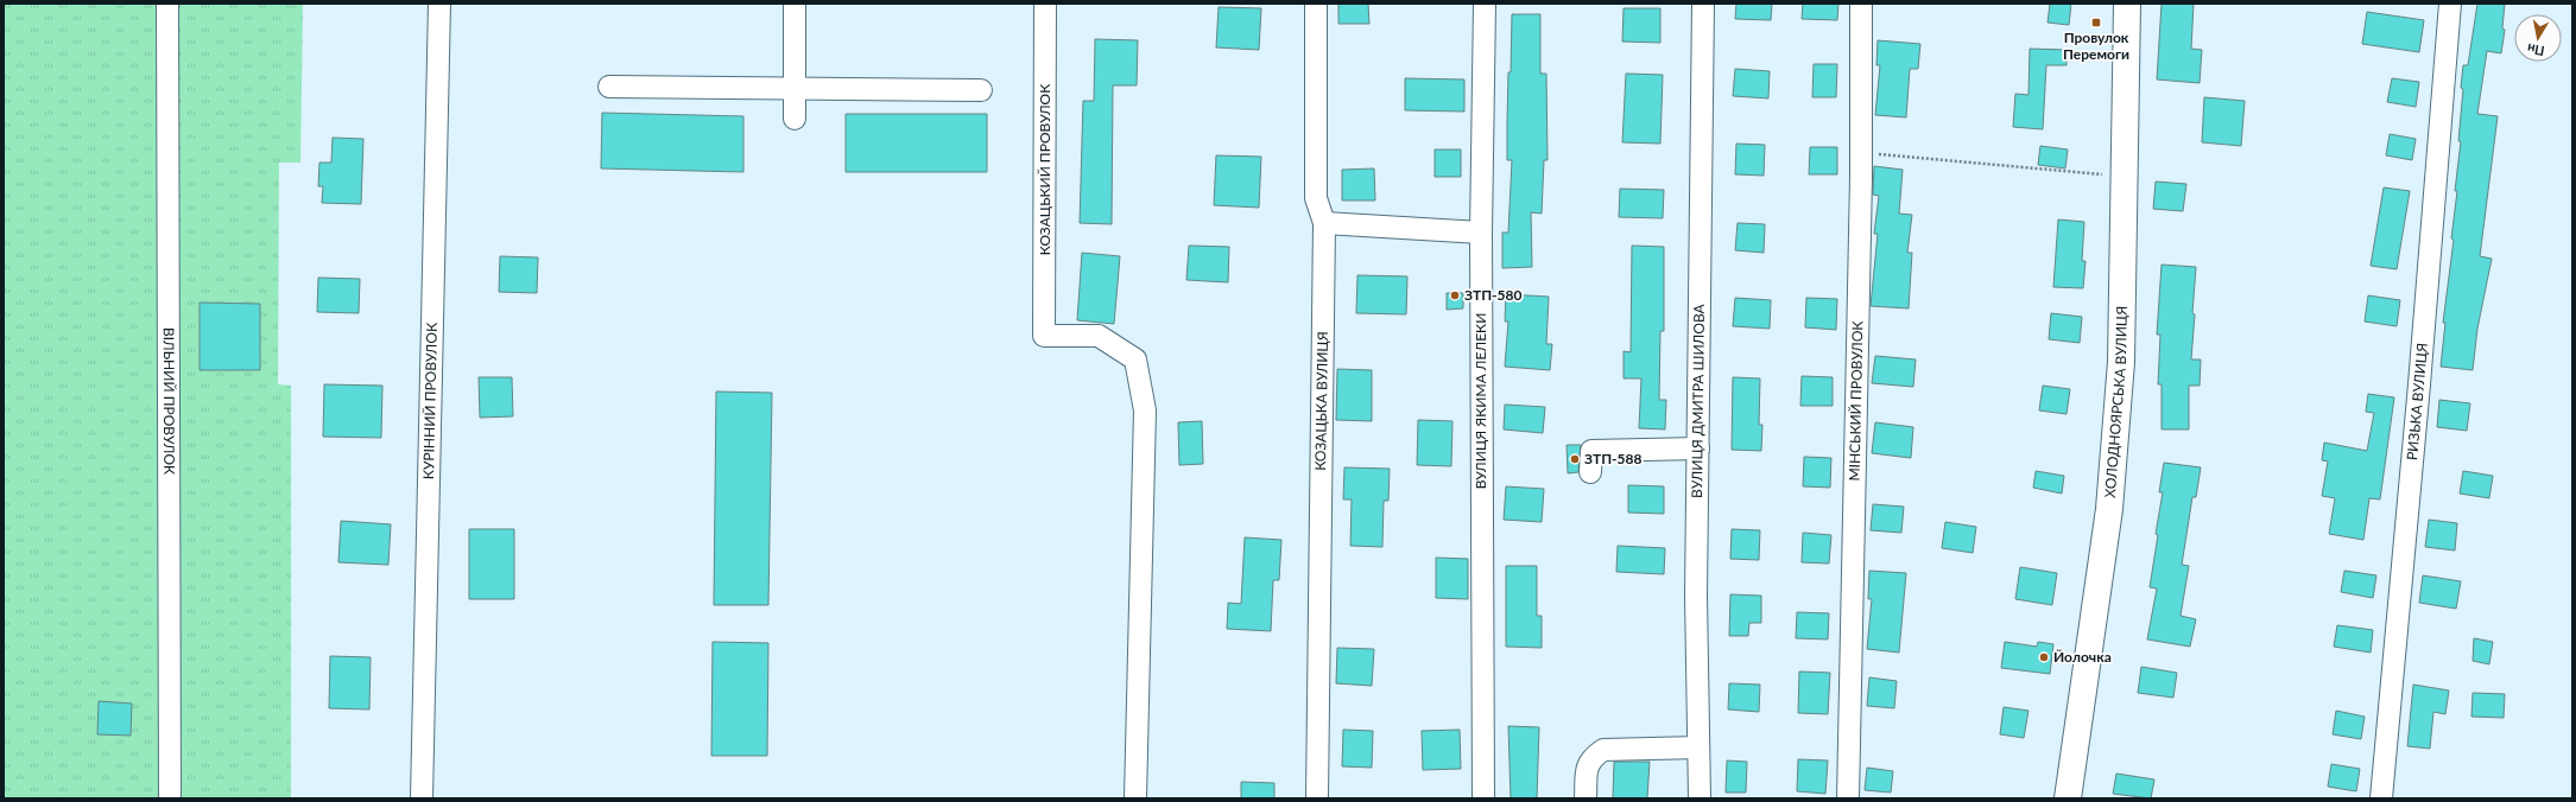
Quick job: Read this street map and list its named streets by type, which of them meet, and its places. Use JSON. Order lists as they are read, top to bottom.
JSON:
{
  "streets": {
    "main road": ["ХОЛОДНОЯРСЬКА ВУЛИЦЯ"],
    "street": [
      "КОЗАЦЬКИЙ ПРОВУЛОК",
      "ВІЛЬНИЙ ПРОВУЛОК",
      "КУРІННИЙ ПРОВУЛОК",
      "КОЗАЦЬКА ВУЛИЦЯ",
      "ВУЛИЦЯ ЯКИМА ЛЕЛЕКИ",
      "ВУЛИЦЯ ДМИТРА ШИЛОВА",
      "МІНСЬКИЙ ПРОВУЛОК",
      "РИЗЬКА ВУЛИЦЯ"
    ]
  },
  "places": {
    "transit": ["Провулок Перемоги"],
    "other": ["ЗТП-580", "ЗТП-588", "Йолочка"]
  },
  "north": "bottom"
}
